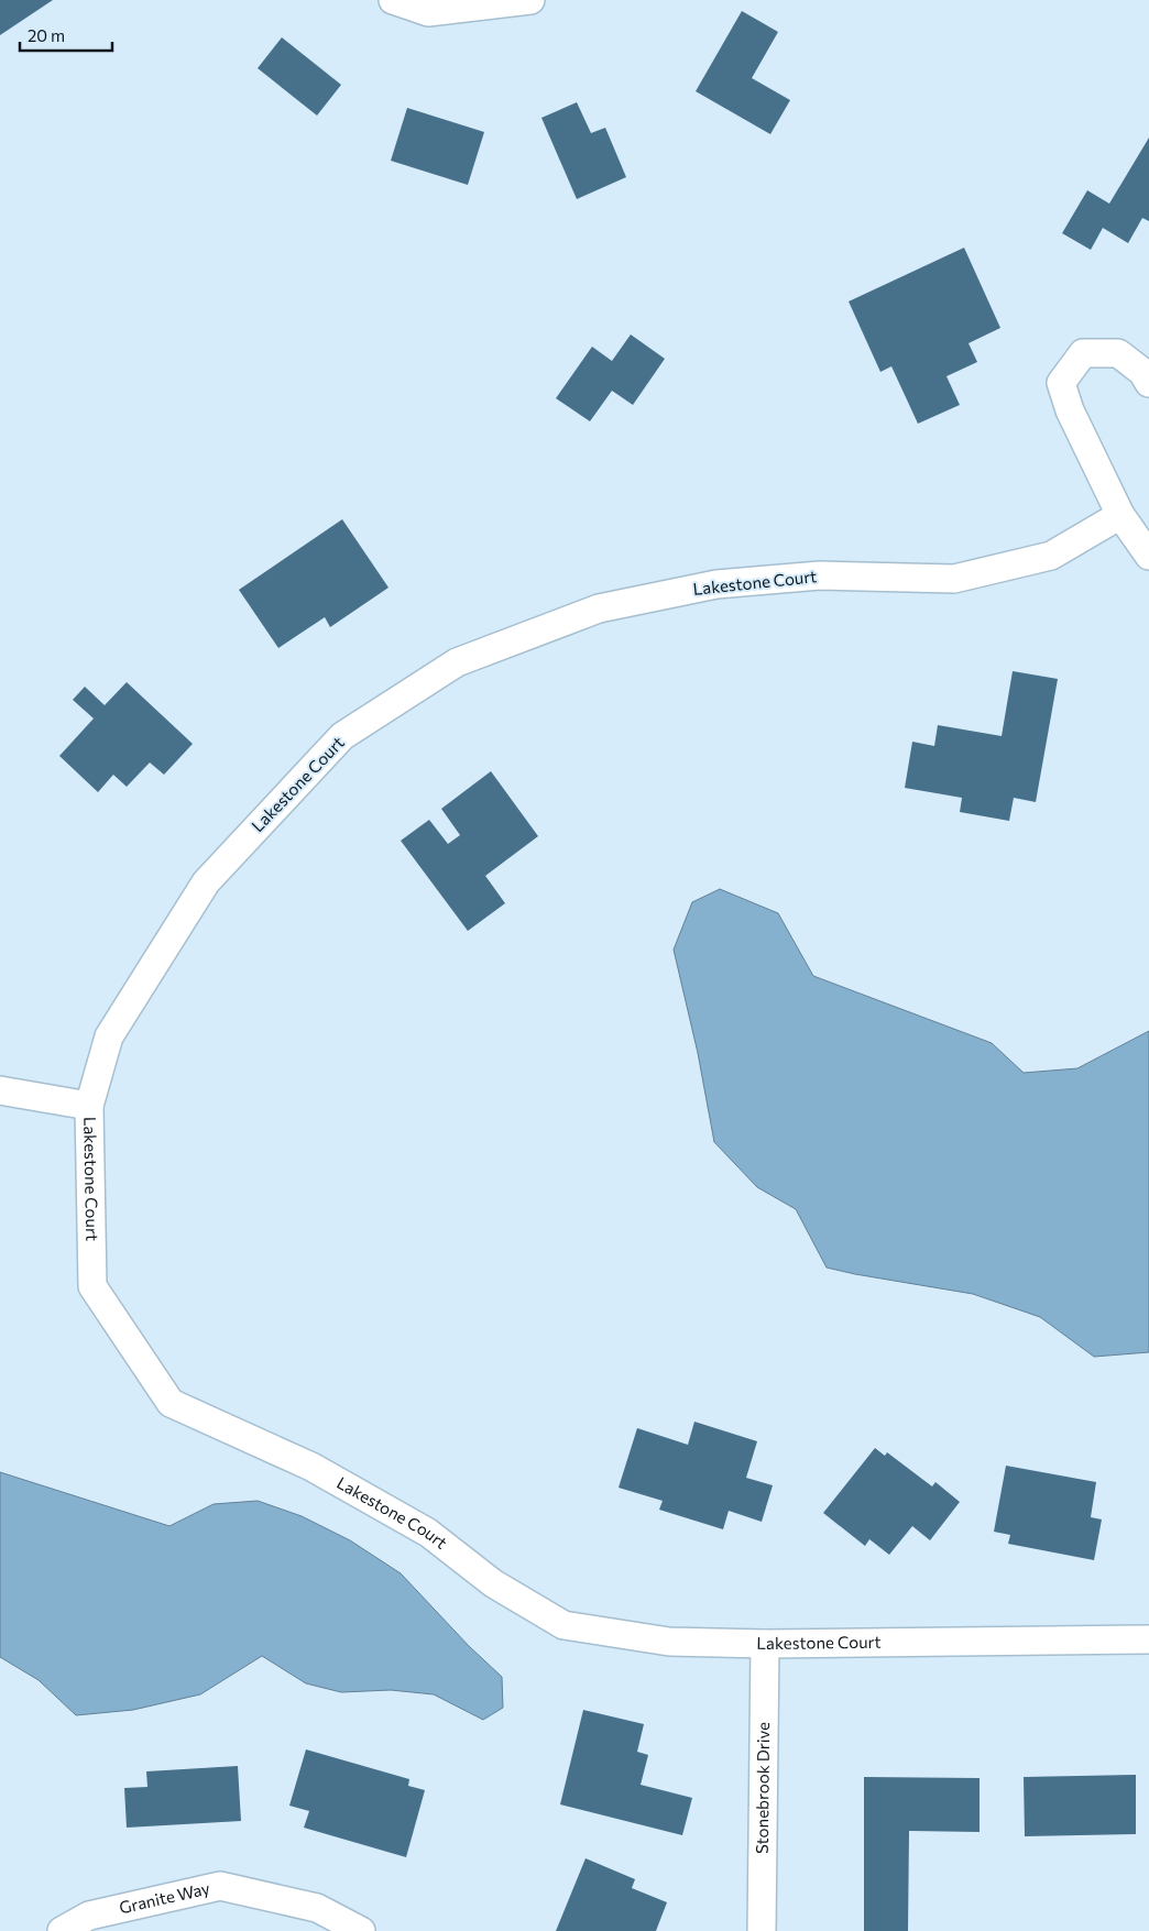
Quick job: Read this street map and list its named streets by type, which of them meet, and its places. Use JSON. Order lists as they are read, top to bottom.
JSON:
{
  "streets": {
    "street": ["Lakestone Court", "Stonebrook Drive", "Granite Way"]
  },
  "crossings": [
    ["Lakestone Court", "Stonebrook Drive"]
  ],
  "scale_bar": "20 m"
}
